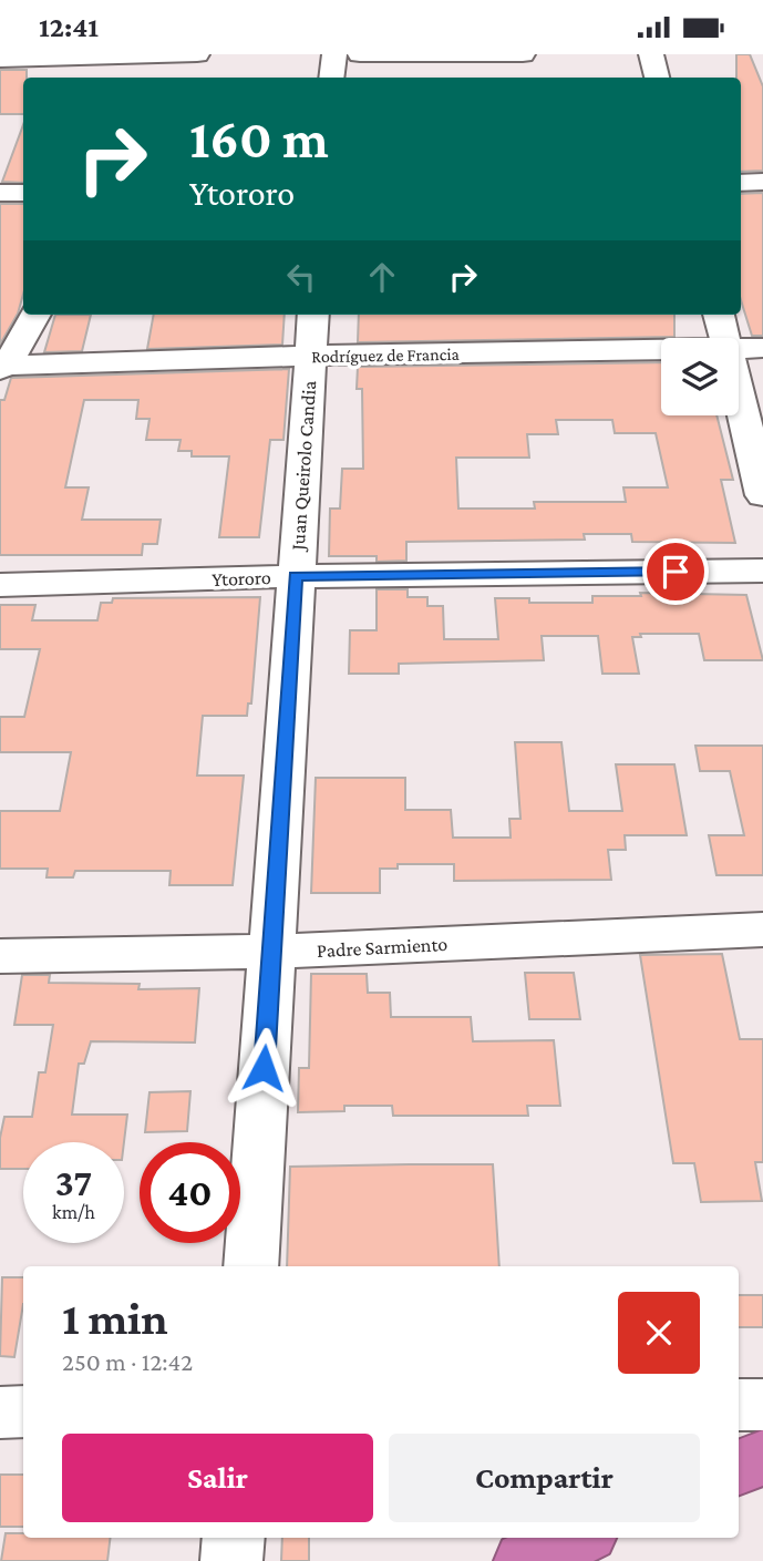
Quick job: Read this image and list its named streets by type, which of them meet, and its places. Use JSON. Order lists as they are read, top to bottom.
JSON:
{
  "streets": {
    "street": [
      "Rodríguez de Francia",
      "Juan Queirolo Candia",
      "Ytororo",
      "Padre Sarmiento"
    ]
  },
  "crossings": [
    ["Rodríguez de Francia", "Juan Queirolo Candia"],
    ["Juan Queirolo Candia", "Ytororo"],
    ["Juan Queirolo Candia", "Padre Sarmiento"]
  ],
  "page": {
    "status": "12:41",
    "turn": ["160 m", "Ytororo"],
    "speed": "37 km/h",
    "limit": "40",
    "heading": ["1 min", "250 m · 12:42"],
    "buttons": ["Salir", "Compartir"]
  }
}
